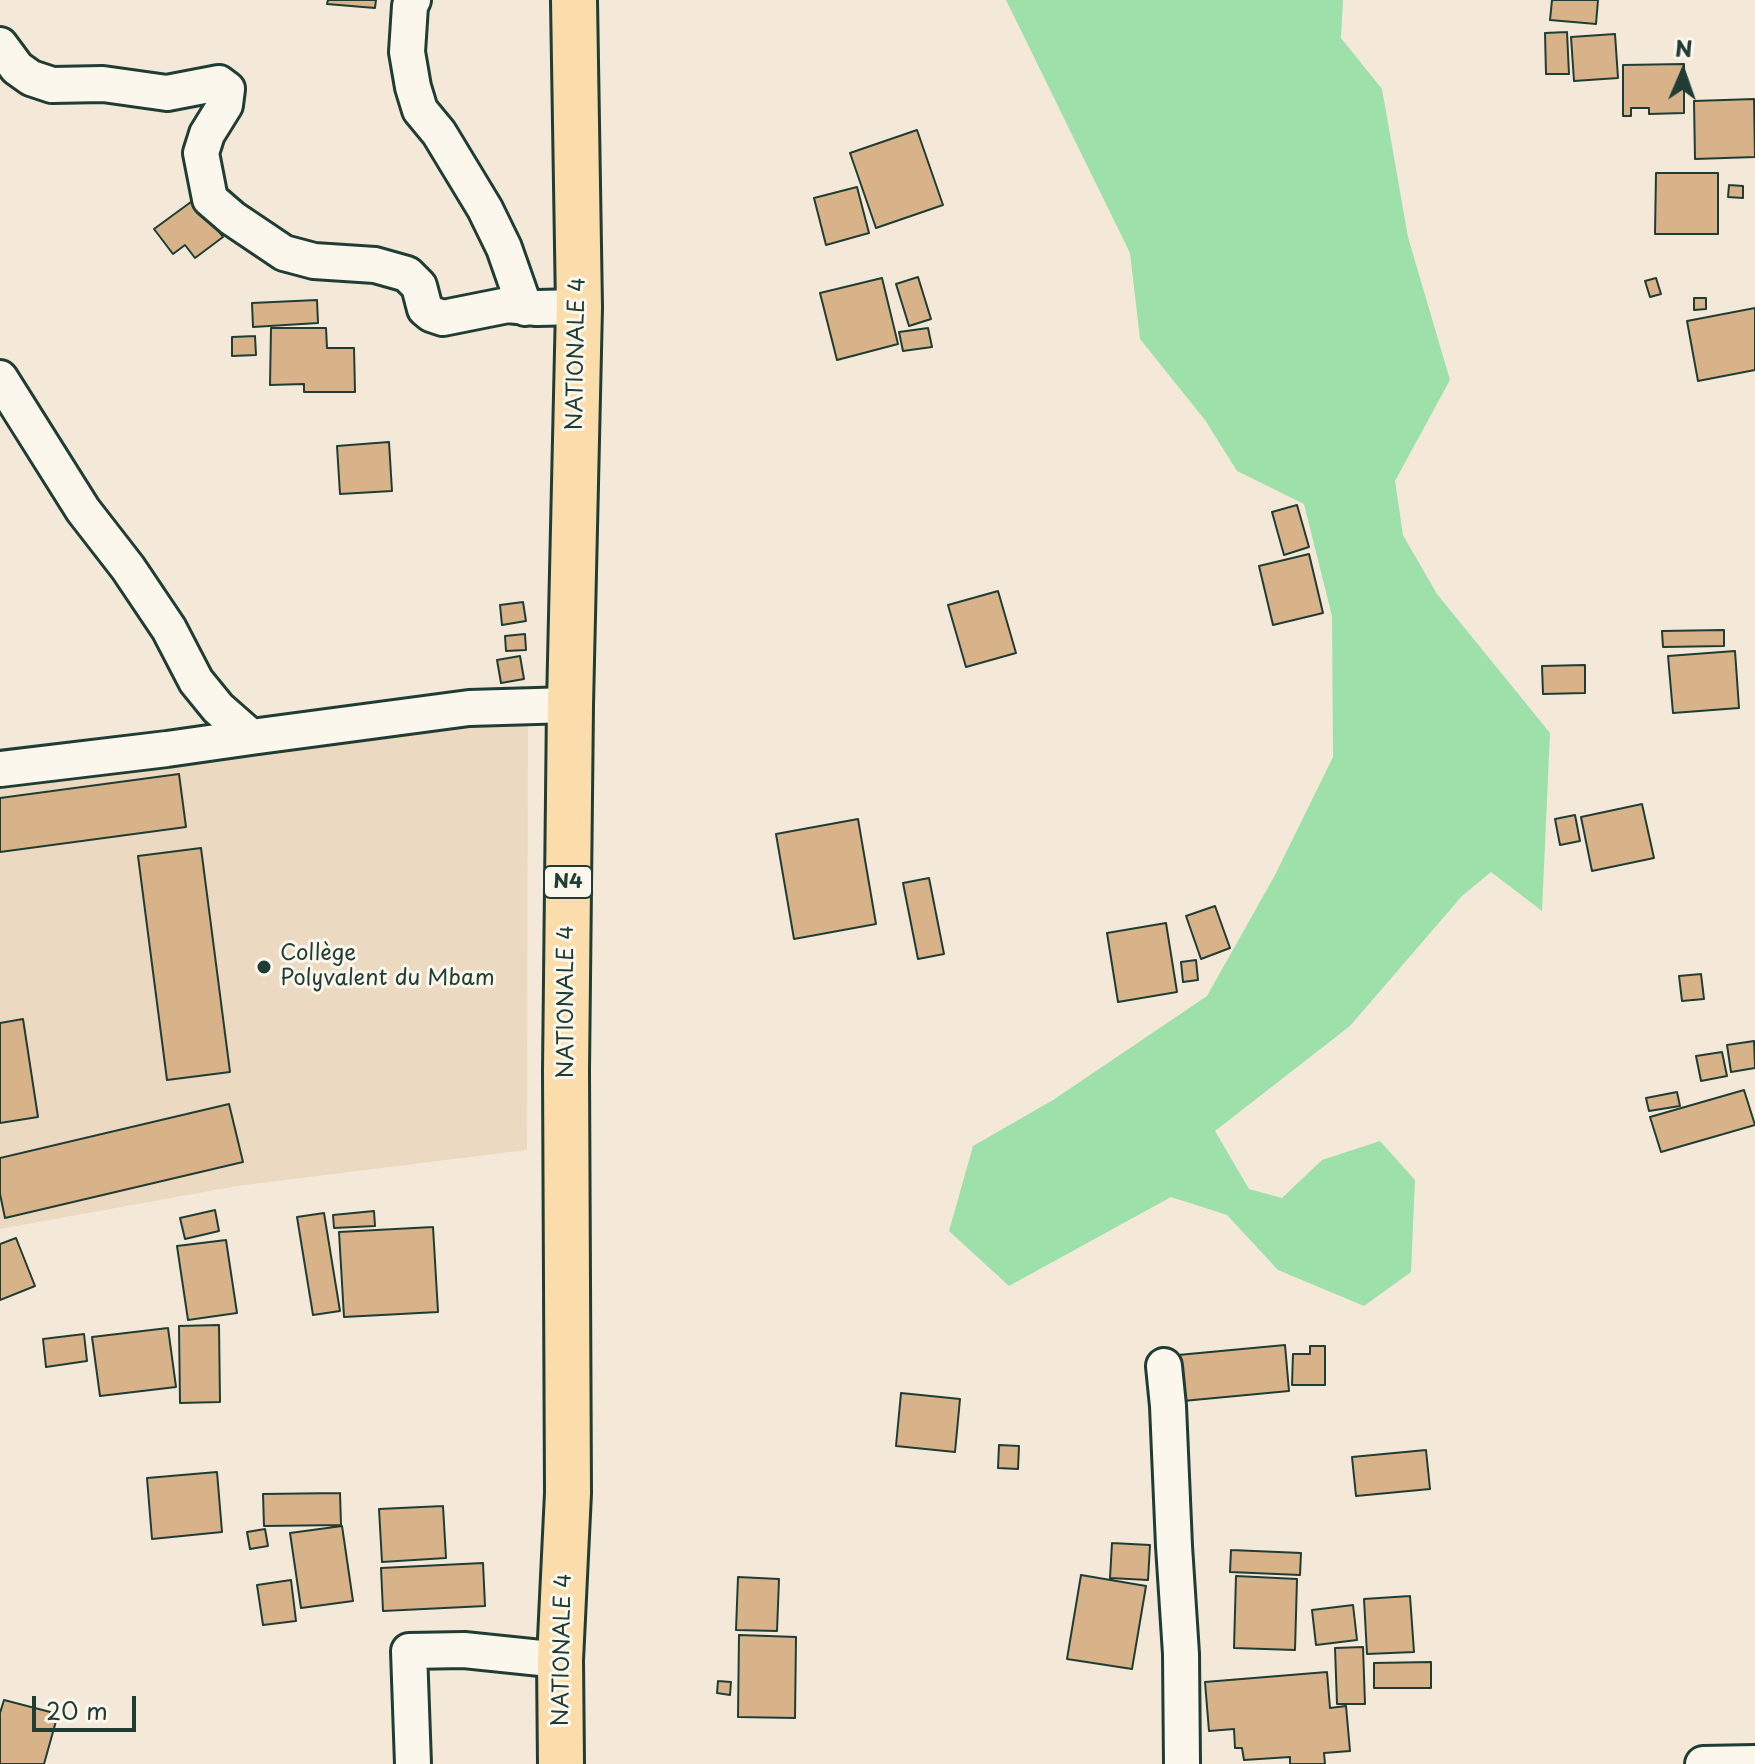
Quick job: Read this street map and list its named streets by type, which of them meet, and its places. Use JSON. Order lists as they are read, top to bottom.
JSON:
{
  "streets": {
    "highway": ["NATIONALE 4", "N4"]
  },
  "places": ["Collège Polyvalent du Mbam"],
  "scale_bar": "20 m",
  "north": "top"
}
